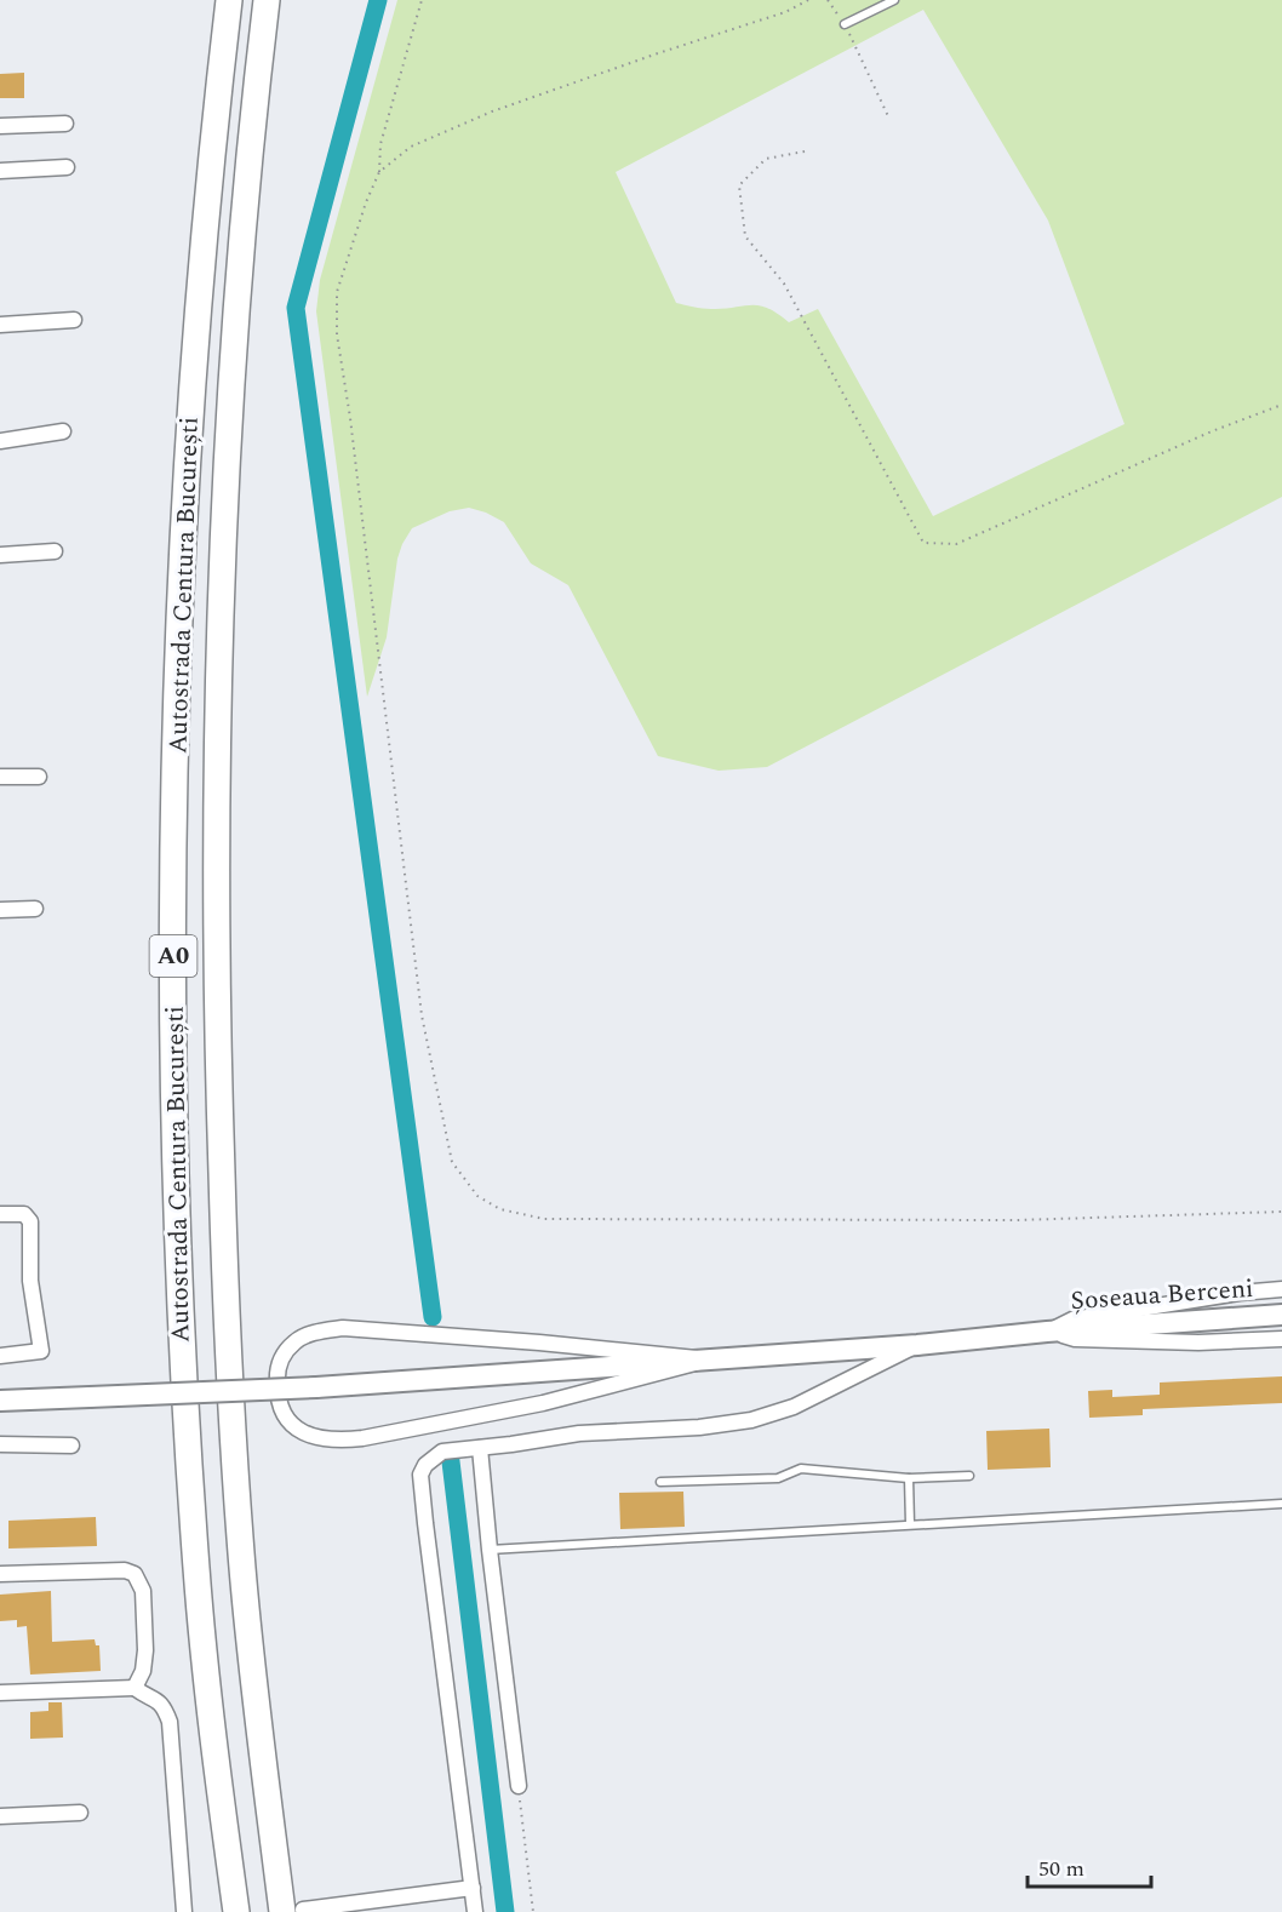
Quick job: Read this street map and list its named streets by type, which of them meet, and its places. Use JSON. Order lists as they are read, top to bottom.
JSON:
{
  "streets": {
    "highway": ["Autostrada Centura București", "A0"],
    "main road": ["Șoseaua Berceni"]
  },
  "scale_bar": "50 m"
}
